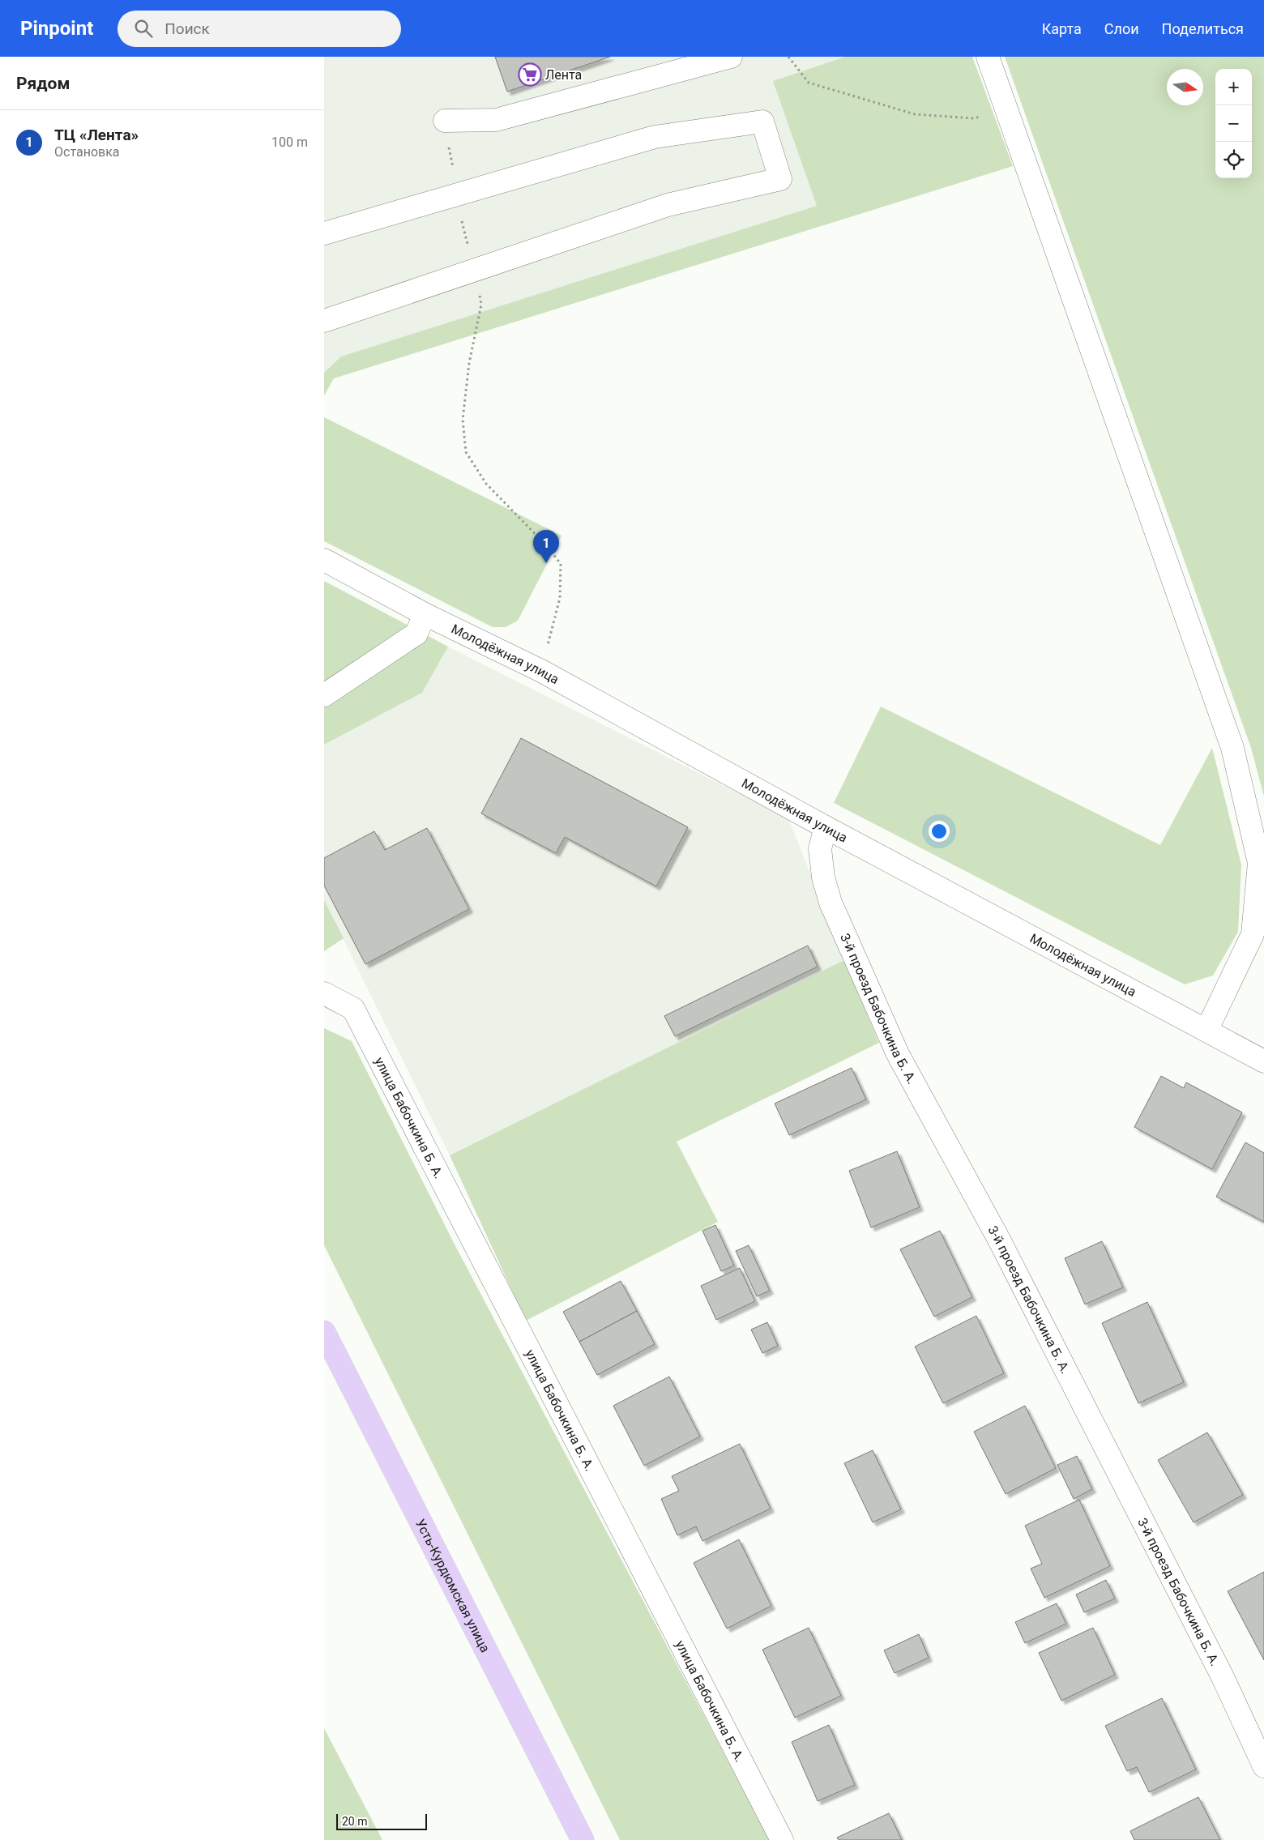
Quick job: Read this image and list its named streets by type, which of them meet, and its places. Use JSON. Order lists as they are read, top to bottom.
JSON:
{
  "streets": {
    "main road": ["Усть-Курдюмская улица"],
    "street": ["Молодёжная улица", "3-й проезд Бабочкина Б. А.", "улица Бабочкина Б. А."]
  },
  "crossings": [
    ["Молодёжная улица", "3-й проезд Бабочкина Б. А."]
  ],
  "places": {
    "supermarket": ["Лента"]
  },
  "scale_bar": "20 m",
  "north": "right",
  "page": {
    "header": "Pinpoint",
    "search": "Поиск",
    "nav": ["Карта", "Слои", "Поделиться"],
    "heading": "Рядом",
    "map_buttons": ["+", "−"],
    "list": [
      {
        "mark": "1",
        "name": "ТЦ «Лента»",
        "note": "Остановка",
        "value": "100 m"
      }
    ],
    "pins": "1",
    "scale": "20 m"
  }
}
